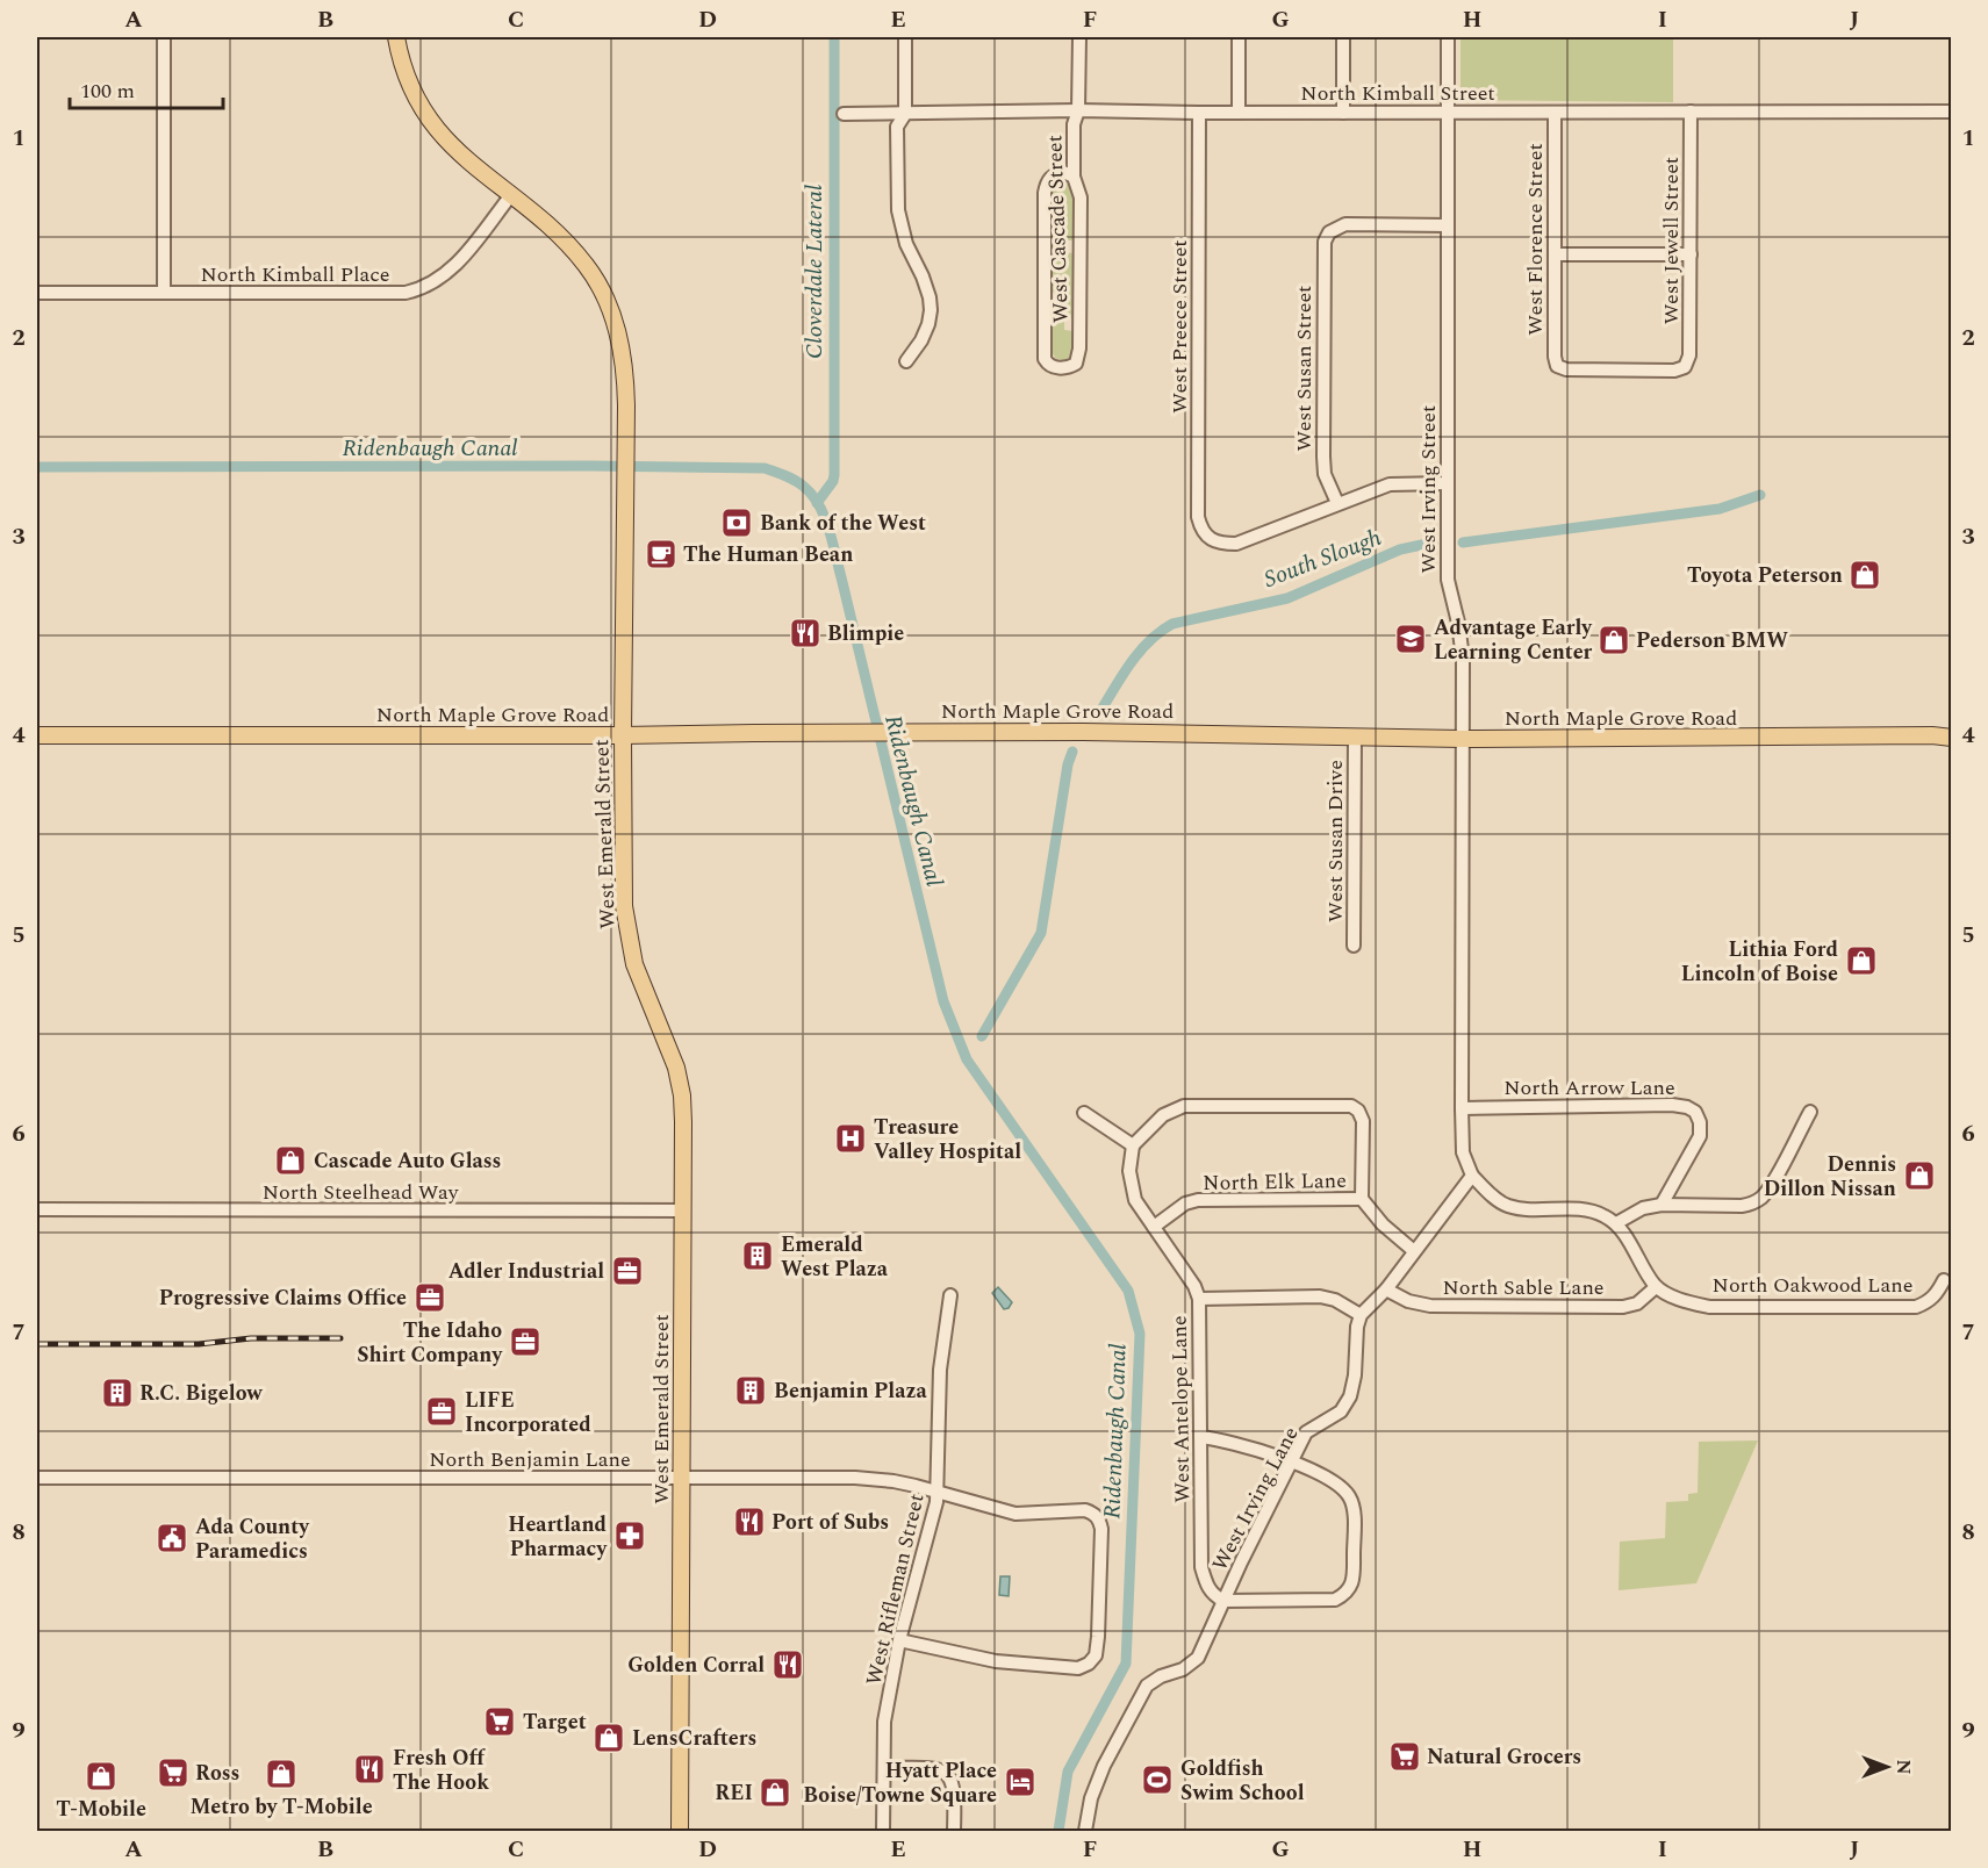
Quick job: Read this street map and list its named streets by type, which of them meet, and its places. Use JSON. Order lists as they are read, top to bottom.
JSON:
{
  "streets": {
    "main road": ["North Maple Grove Road", "West Emerald Street"],
    "street": [
      "North Kimball Street",
      "West Cascade Street",
      "West Florence Street",
      "West Jewell Street",
      "North Kimball Place",
      "West Preece Street",
      "West Susan Street",
      "West Irving Street",
      "West Susan Drive",
      "North Arrow Lane",
      "North Elk Lane",
      "North Steelhead Way",
      "North Oakwood Lane",
      "North Sable Lane",
      "West Antelope Lane",
      "North Benjamin Lane",
      "West Irving Lane",
      "West Rifleman Street"
    ]
  },
  "crossings": [
    ["North Kimball Street", "West Cascade Street"],
    ["North Kimball Street", "West Florence Street"],
    ["North Kimball Street", "West Jewell Street"],
    ["North Kimball Street", "West Preece Street"],
    ["North Kimball Street", "West Irving Street"],
    ["West Florence Street", "West Jewell Street"],
    ["North Kimball Place", "West Emerald Street"],
    ["West Preece Street", "West Susan Street"],
    ["West Susan Street", "West Irving Street"],
    ["West Irving Street", "North Maple Grove Road"],
    ["West Irving Street", "North Arrow Lane"],
    ["North Maple Grove Road", "West Emerald Street"],
    ["North Maple Grove Road", "West Susan Drive"],
    ["West Emerald Street", "North Steelhead Way"],
    ["West Emerald Street", "North Benjamin Lane"],
    ["North Elk Lane", "West Antelope Lane"],
    ["North Oakwood Lane", "North Sable Lane"],
    ["West Antelope Lane", "West Irving Lane"],
    ["North Benjamin Lane", "West Rifleman Street"]
  ],
  "water": ["Cloverdale Lateral", "Ridenbaugh Canal", "South Slough"],
  "places": {
    "bank": ["Bank of the West"],
    "cafe": ["The Human Bean"],
    "shop": [
      "Toyota Peterson",
      "Pederson BMW",
      "Lithia Ford Lincoln of Boise",
      "Cascade Auto Glass",
      "Dennis Dillon Nissan",
      "LensCrafters",
      "Metro by T-Mobile",
      "T-Mobile",
      "REI"
    ],
    "restaurant": [
      "Blimpie",
      "Port of Subs",
      "Golden Corral",
      "Fresh Off The Hook"
    ],
    "school or university": ["Advantage Early Learning Center"],
    "hospital": ["Treasure Valley Hospital"],
    "building": ["Emerald West Plaza", "Benjamin Plaza", "R.C. Bigelow"],
    "office": [
      "Adler Industrial",
      "Progressive Claims Office",
      "The Idaho Shirt Company",
      "LIFE Incorporated"
    ],
    "pharmacy": ["Heartland Pharmacy"],
    "public building": ["Ada County Paramedics"],
    "supermarket": ["Target", "Natural Grocers", "Ross"],
    "sports": ["Goldfish Swim School"],
    "hotel": ["Hyatt Place Boise/Towne Square"]
  },
  "scale_bar": "100 m",
  "north": "right",
  "grid": {
    "columns": [
      "A",
      "B",
      "C",
      "D",
      "E",
      "F",
      "G",
      "H",
      "I",
      "J"
    ],
    "rows": [
      "1",
      "2",
      "3",
      "4",
      "5",
      "6",
      "7",
      "8",
      "9"
    ]
  }
}
